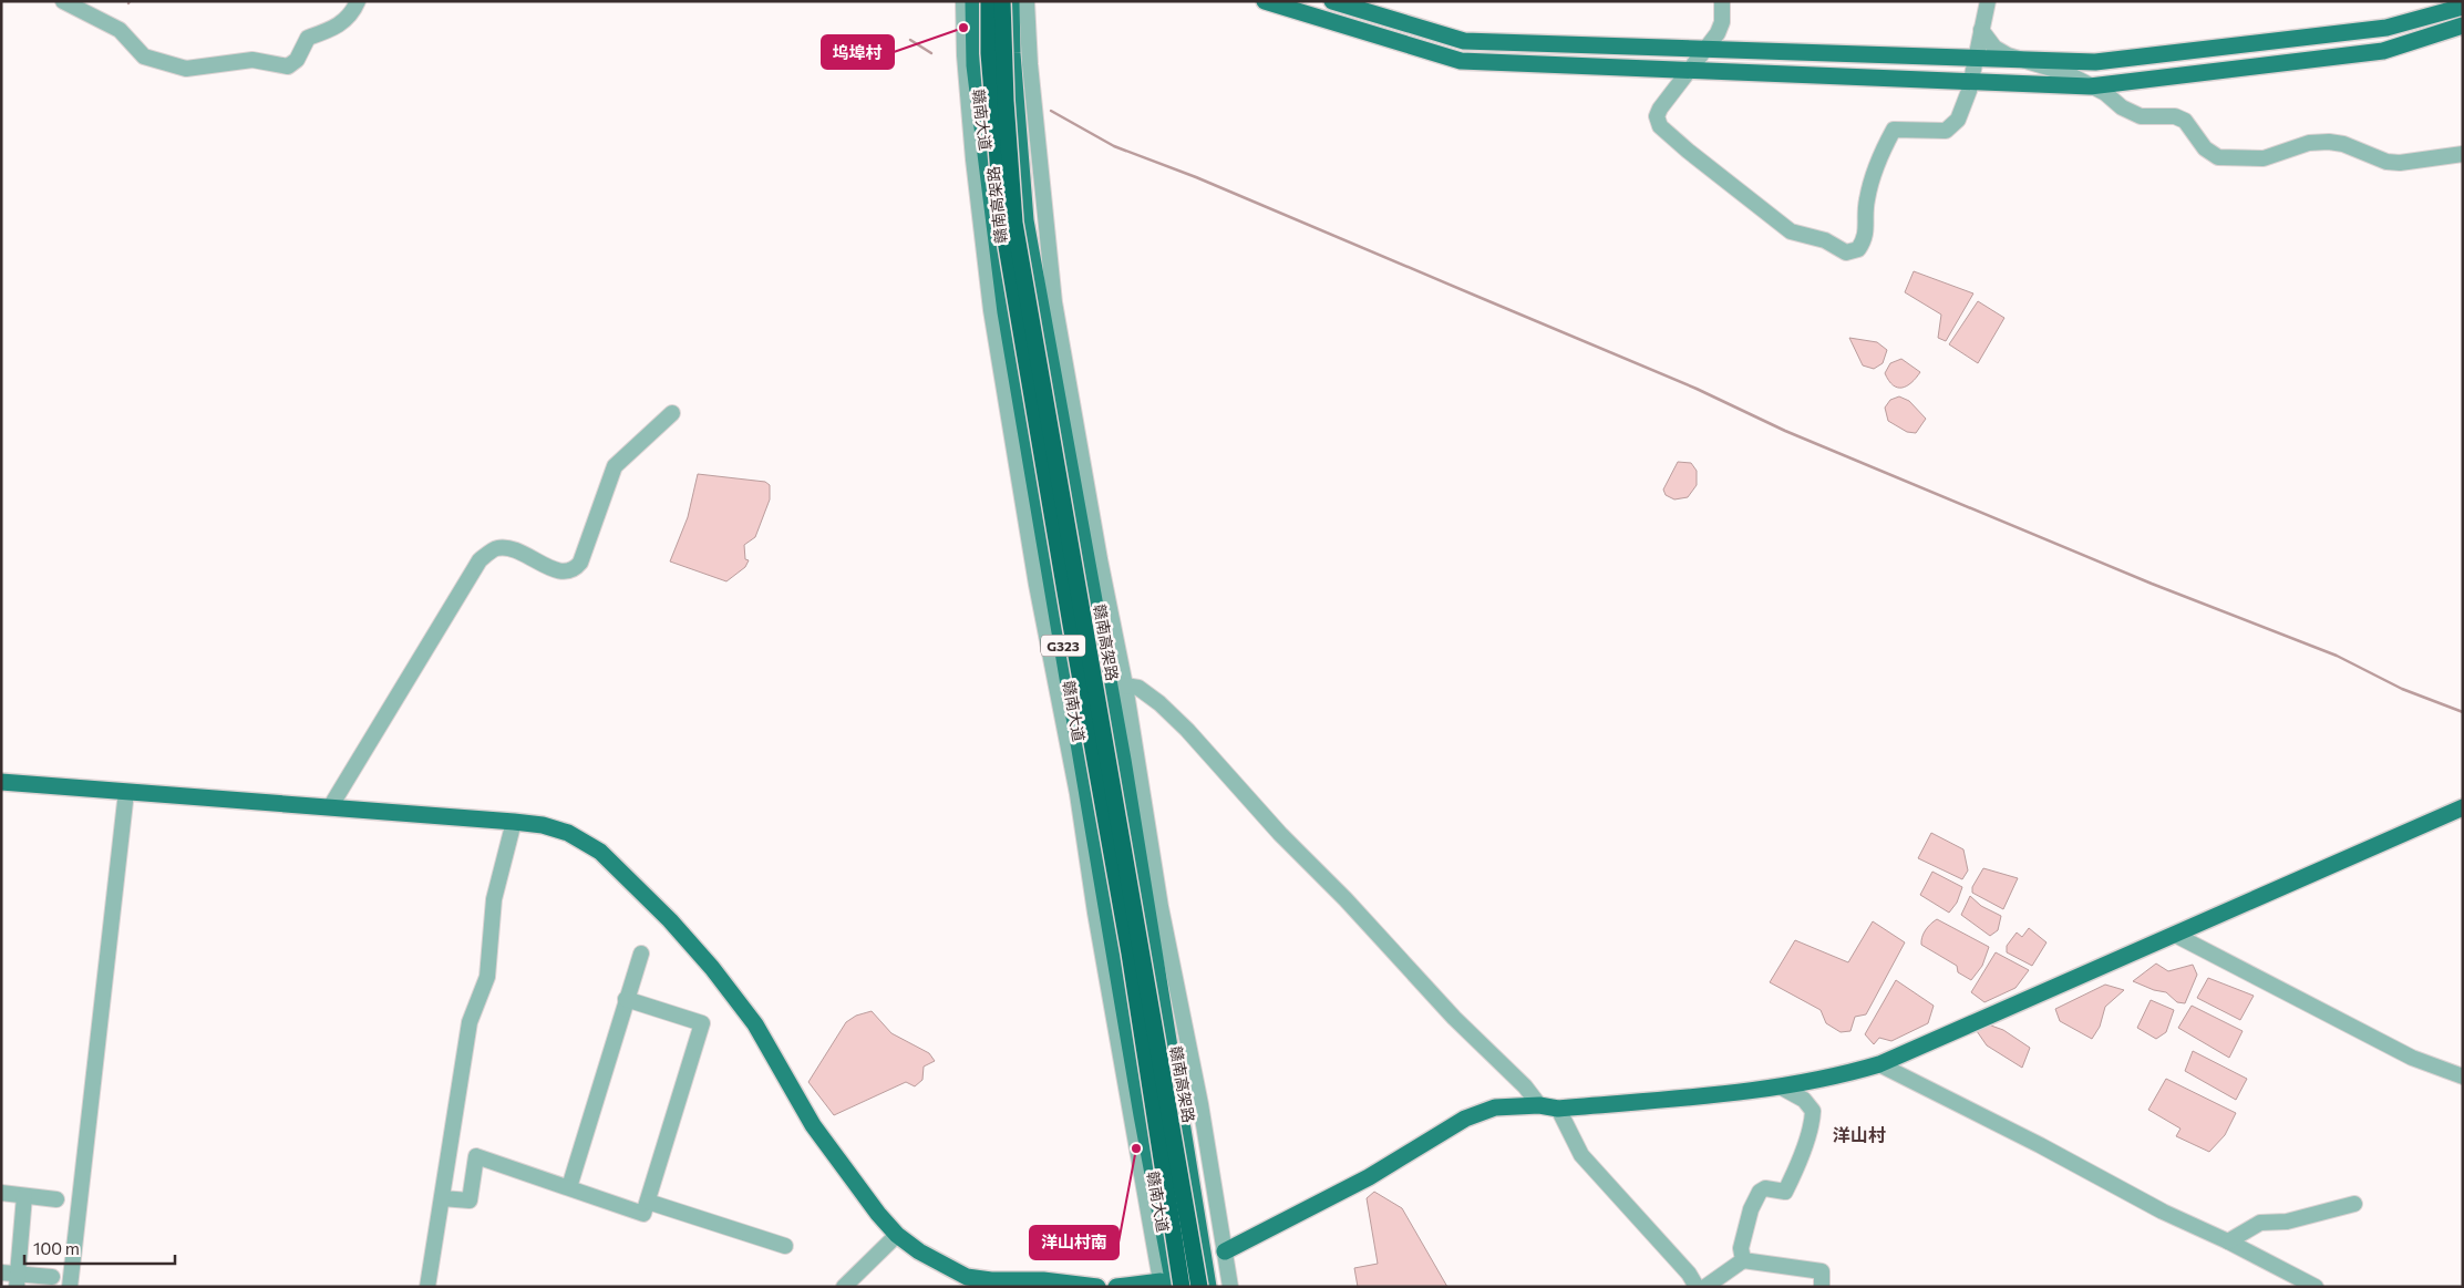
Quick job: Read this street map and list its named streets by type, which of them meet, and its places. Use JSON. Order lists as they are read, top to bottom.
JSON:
{
  "streets": {
    "highway": ["赣南高架路"],
    "main road": ["赣南大道", "G323"]
  },
  "crossings": [
    ["赣南大道", "赣南高架路"],
    ["赣南高架路", "G323"]
  ],
  "districts": ["洋山村"],
  "places": ["坞埠村", "洋山村南"],
  "scale_bar": "100 m"
}
